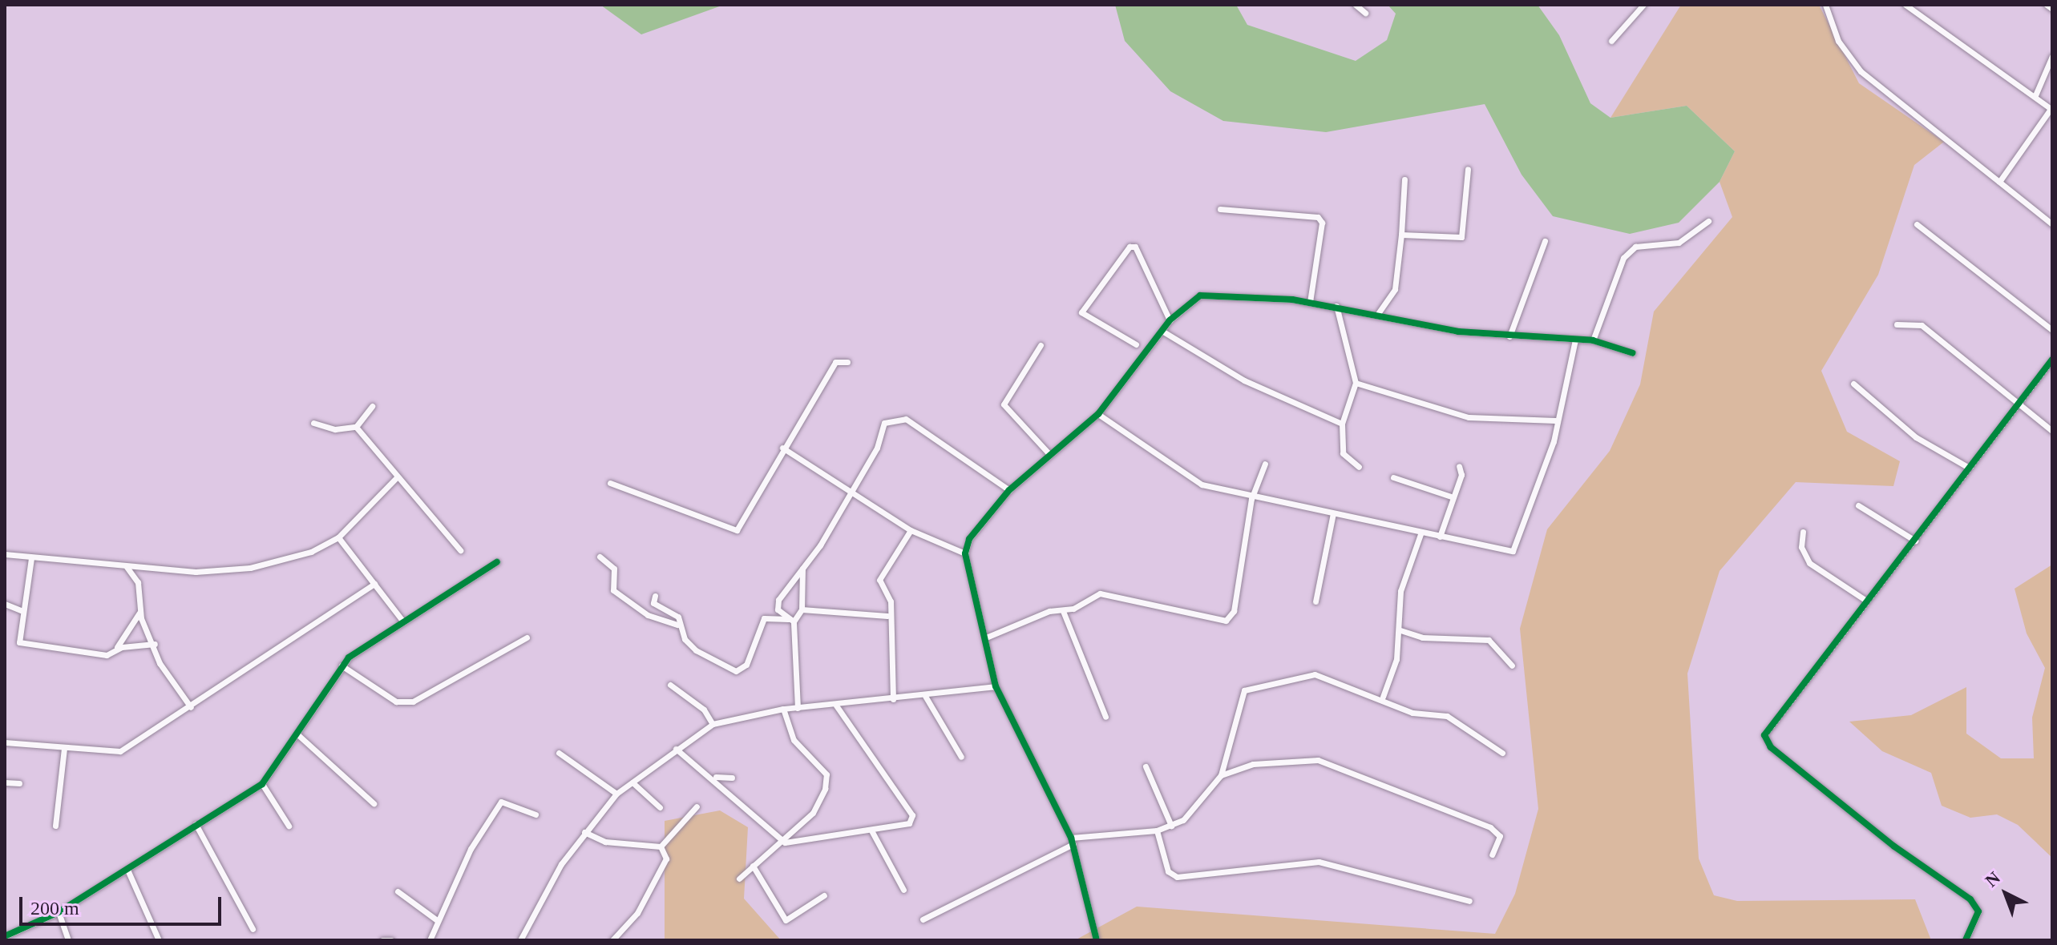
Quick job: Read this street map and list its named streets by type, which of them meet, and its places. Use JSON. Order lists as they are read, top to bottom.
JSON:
{
  "scale_bar": "200 m",
  "north": "top left"
}
